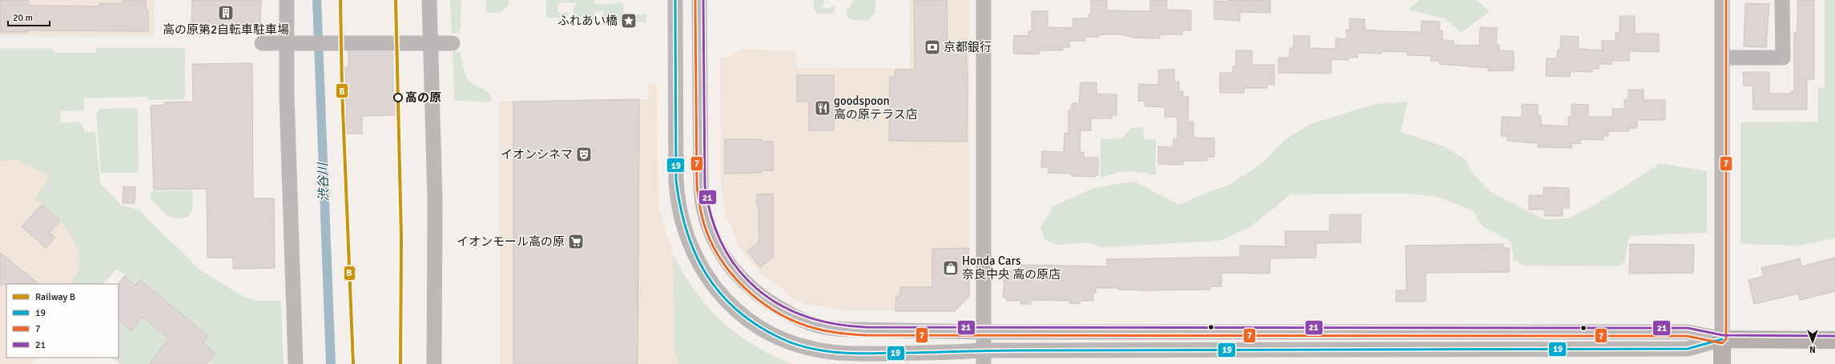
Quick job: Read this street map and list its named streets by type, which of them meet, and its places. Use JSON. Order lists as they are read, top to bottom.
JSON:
{
  "water": ["渋谷川"],
  "places": {
    "building": ["高の原第2自転車駐車場"],
    "place": ["ふれあい橋"],
    "bank": ["京都銀行"],
    "other": ["高の原"],
    "restaurant": ["goodspoon 高の原テラス店"],
    "theatre": ["イオンシネマ"],
    "supermarket": ["イオンモール高の原"],
    "shop": ["Honda Cars 奈良中央 高の原店"]
  },
  "lines": [
    "rail line B",
    "transit line 19",
    "transit line 7",
    "transit line 21"
  ],
  "legend": [
    "Railway B",
    "19",
    "7",
    "21"
  ],
  "scale_bar": "20 m",
  "north": "bottom"
}
